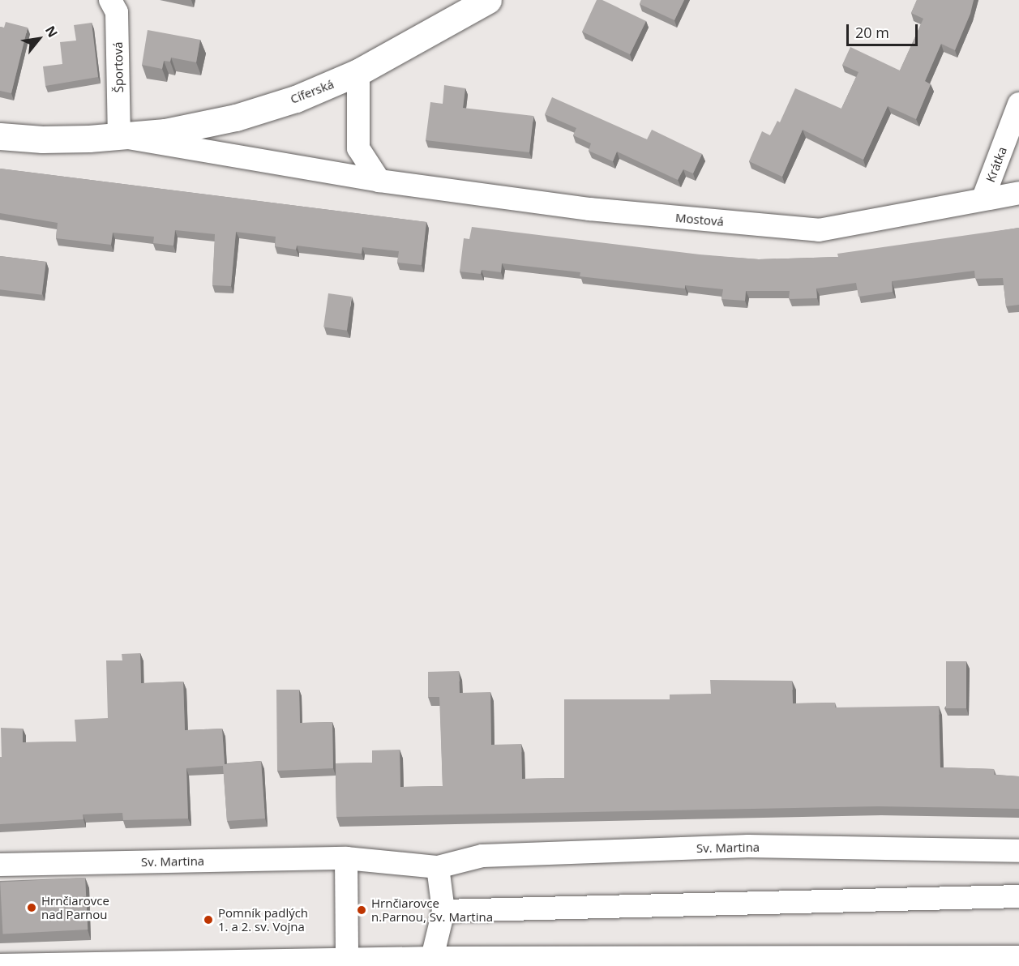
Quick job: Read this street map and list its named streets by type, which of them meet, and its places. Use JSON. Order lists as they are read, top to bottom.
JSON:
{
  "streets": {
    "street": [
      "Športová",
      "Cíferská",
      "Krátka",
      "Mostová",
      "Sv. Martina"
    ]
  },
  "crossings": [
    ["Športová", "Cíferská"],
    ["Cíferská", "Mostová"],
    ["Krátka", "Mostová"]
  ],
  "places": ["Hrnčiarovce nad Parnou", "Hrnčiarovce n.Parnou, Sv. Martina", "Pomník padlých 1. a 2. sv. Vojna"],
  "scale_bar": "20 m",
  "north": "top right"
}
